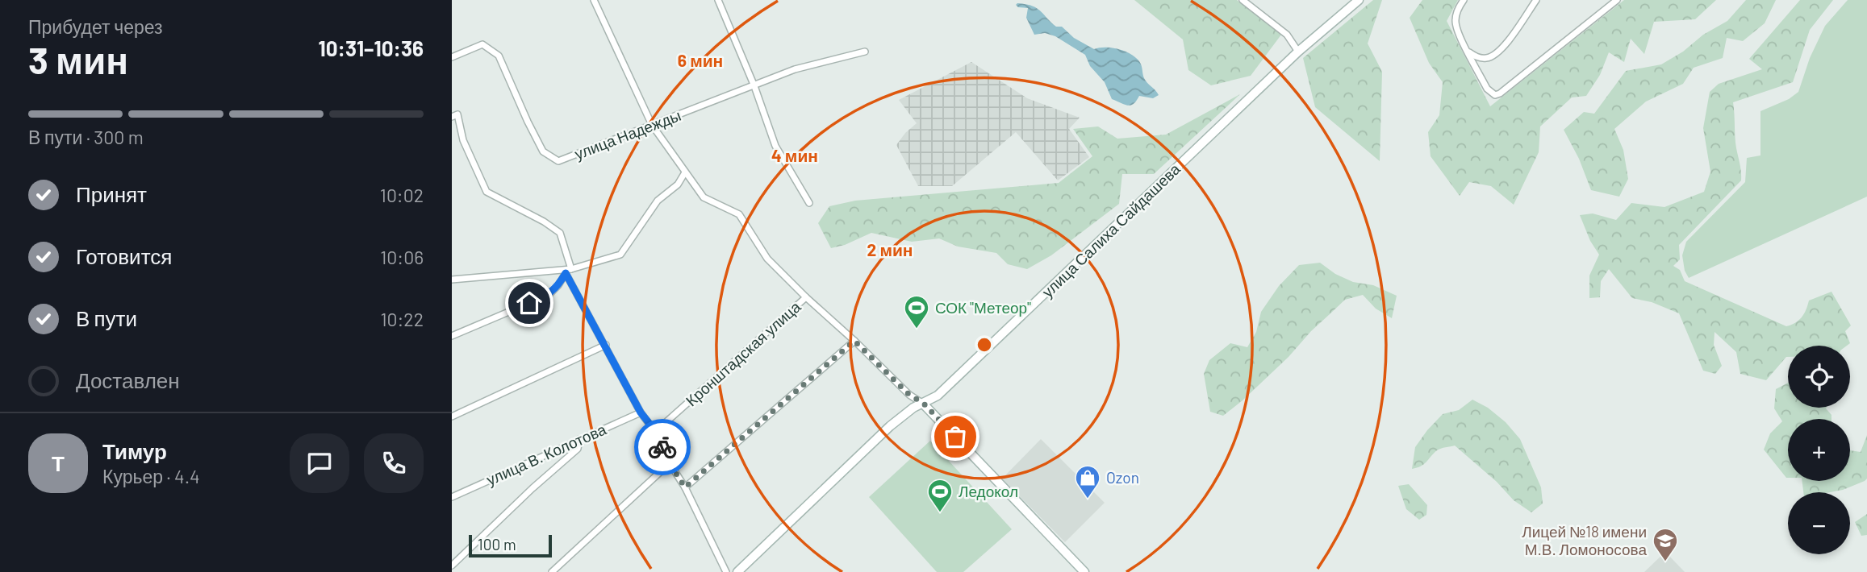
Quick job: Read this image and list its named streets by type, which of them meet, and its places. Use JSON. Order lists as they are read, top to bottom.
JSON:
{
  "streets": {
    "street": [
      "улица Надежды",
      "улица Салиха Сайдашева",
      "Кронштадская улица",
      "улица В. Колотова"
    ]
  },
  "places": {
    "sports": ["СОК \"Метеор\"", "Ледокол"],
    "shop": ["Ozon"],
    "school or university": ["Лицей №18 имени М.В. Ломоносова"]
  },
  "scale_bar": "100 m",
  "page": {
    "heading": ["3 мин", "Прибудет через", "10:31–10:36"],
    "panel": ["Тимур", "Курьер · 4.4"],
    "bar": "В пути · 300 m",
    "list": [
      ["Принят", "10:02"],
      ["Готовится", "10:06"],
      ["В пути", "10:22"],
      "Доставлен"
    ],
    "map_buttons": ["+", "−"],
    "round": "Т",
    "scale": "100 m"
  },
  "rings": ["6 мин", "4 мин", "2 мин"]
}
